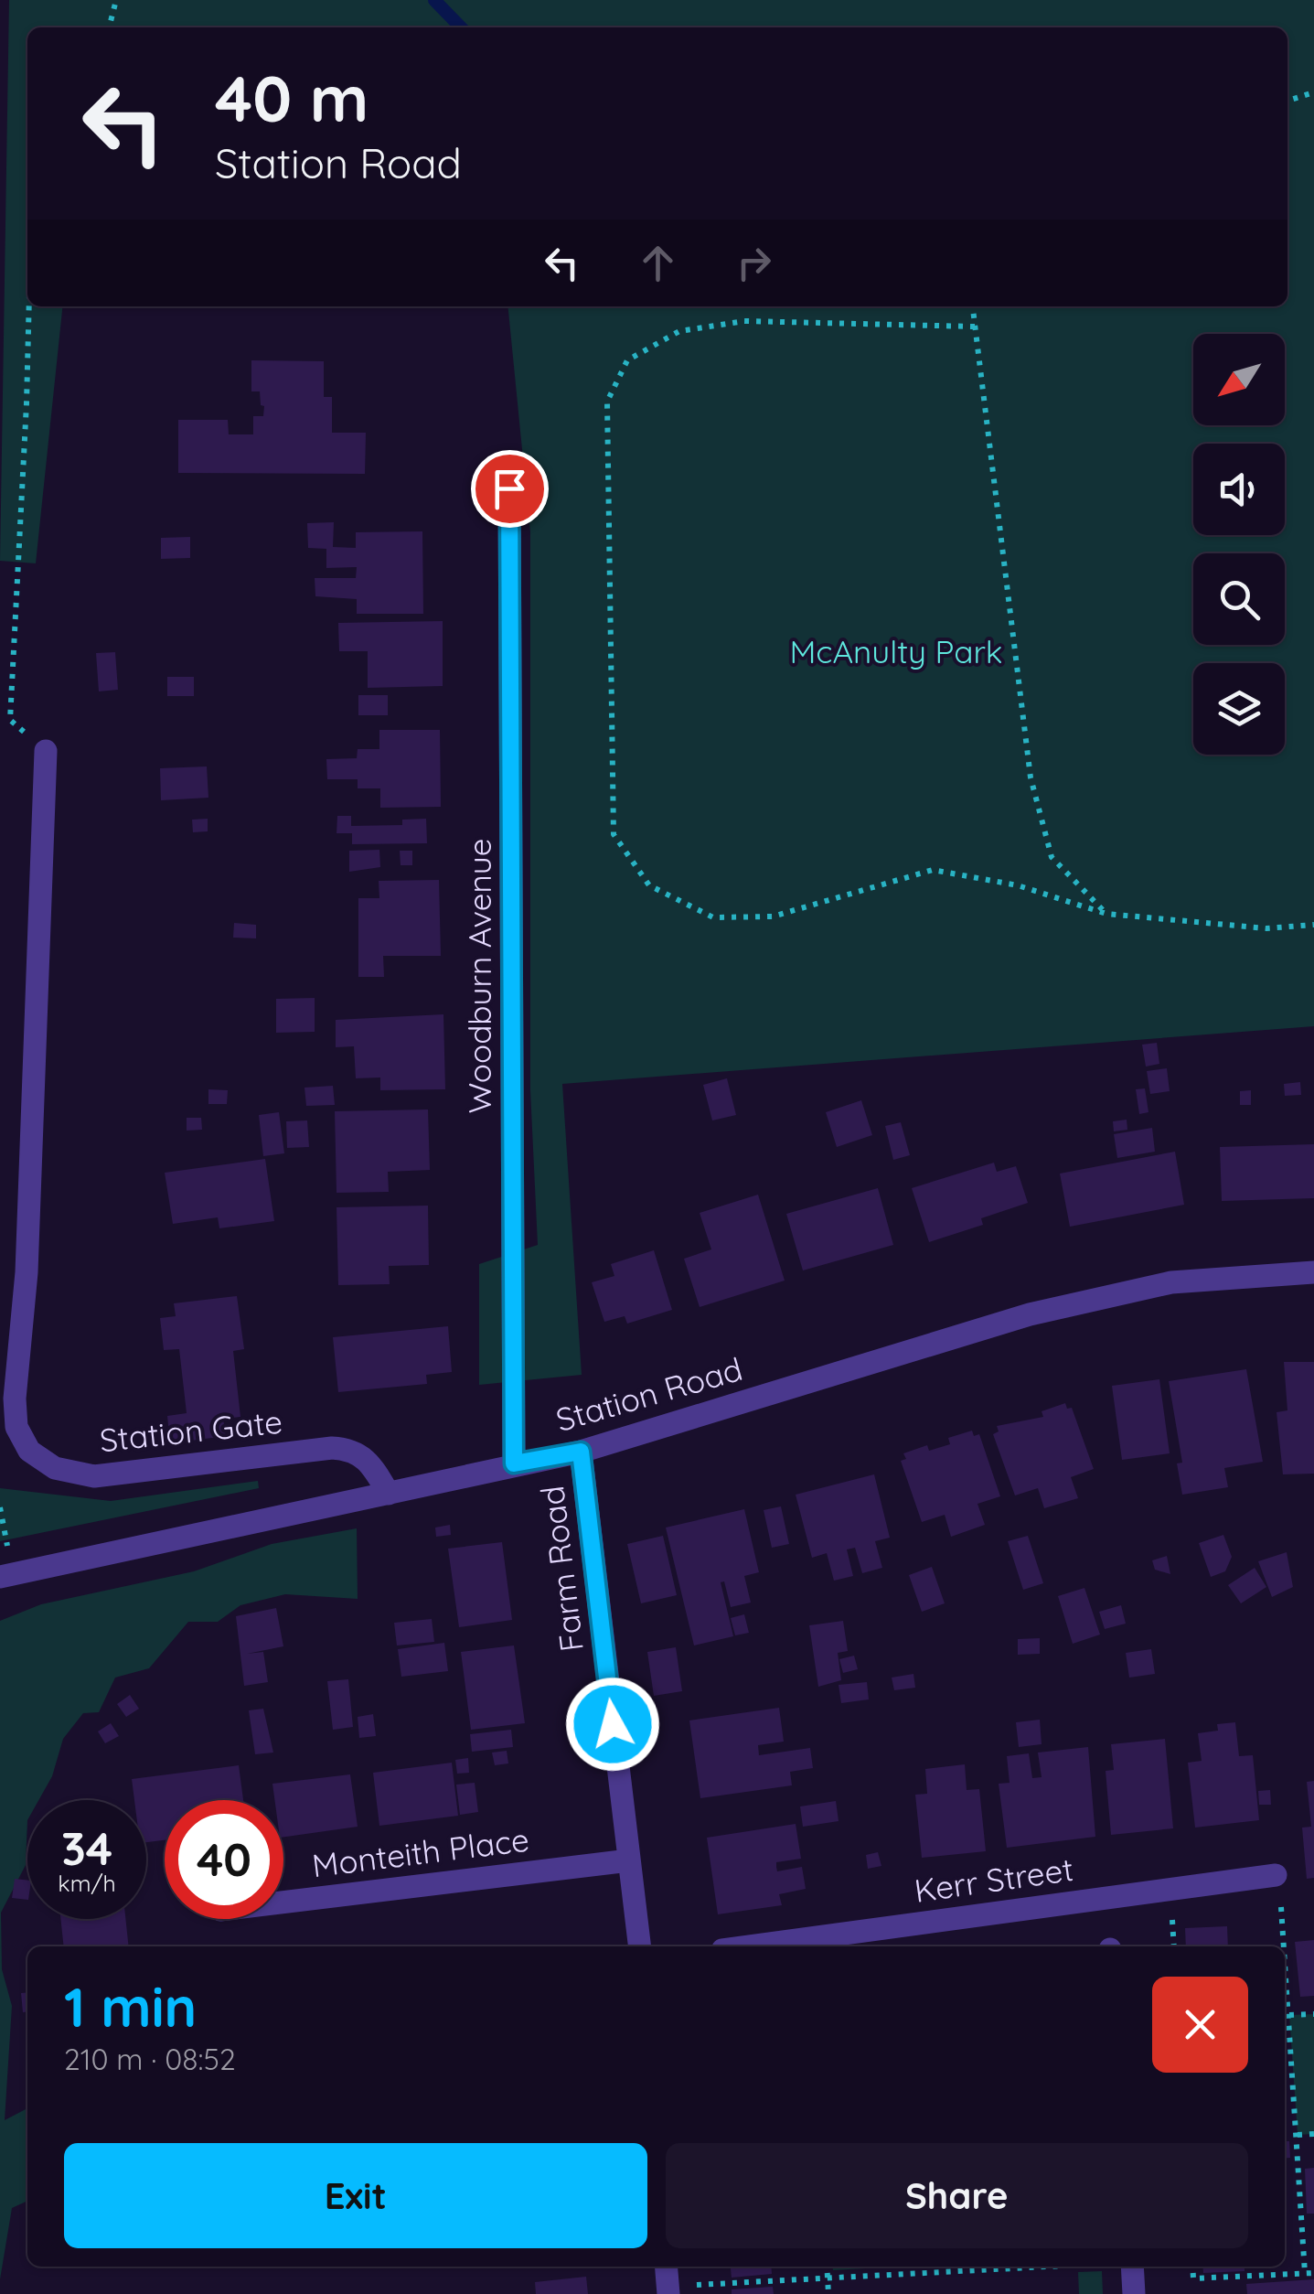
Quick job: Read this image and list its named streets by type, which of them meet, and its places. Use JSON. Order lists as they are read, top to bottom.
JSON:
{
  "streets": {
    "street": [
      "Woodburn Avenue",
      "Station Road",
      "Station Gate",
      "Farm Road",
      "Monteith Place",
      "Kerr Street"
    ]
  },
  "crossings": [
    ["Woodburn Avenue", "Station Road"],
    ["Station Road", "Station Gate"],
    ["Station Road", "Farm Road"],
    ["Farm Road", "Monteith Place"]
  ],
  "parks": ["McAnulty Park"],
  "north": "bottom left",
  "page": {
    "turn": ["40 m", "Station Road"],
    "speed": "34 km/h",
    "limit": "40",
    "heading": ["1 min", "210 m · 08:52"],
    "buttons": ["Exit", "Share"]
  }
}
